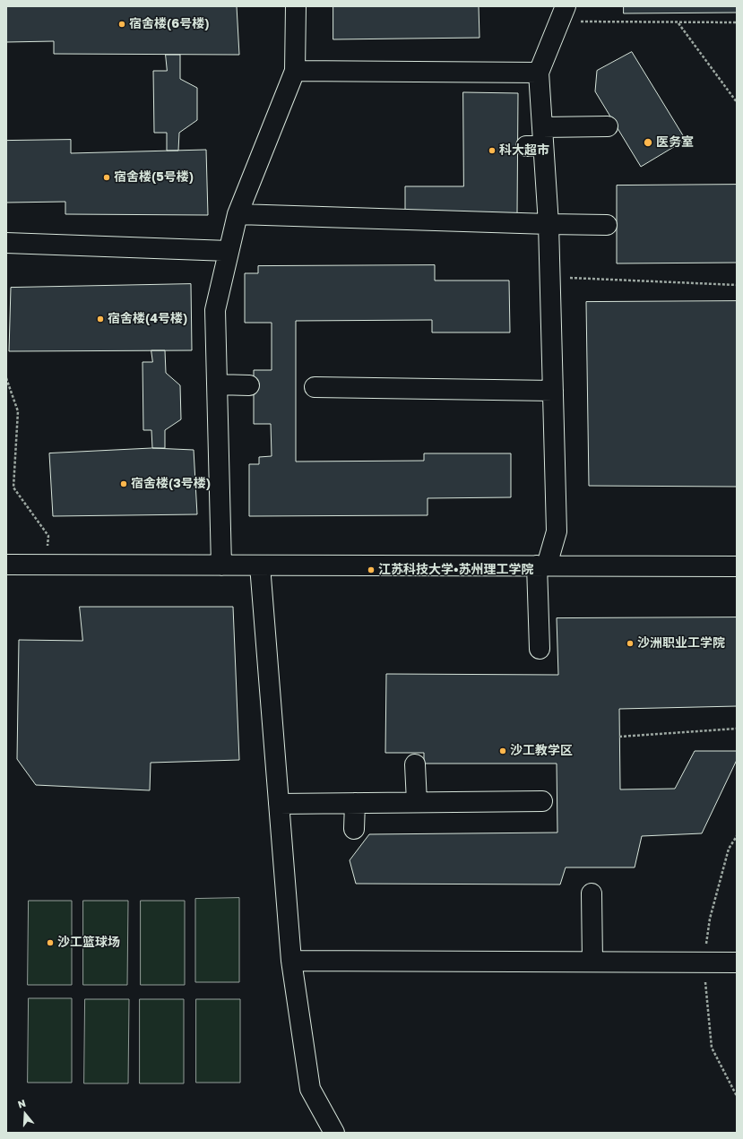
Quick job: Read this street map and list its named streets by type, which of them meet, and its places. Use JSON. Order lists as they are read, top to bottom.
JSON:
{
  "places": [
    "宿舍楼(6号楼)",
    "医务室",
    "科大超市",
    "宿舍楼(5号楼)",
    "宿舍楼(4号楼)",
    "宿舍楼(3号楼)",
    "江苏科技大学•苏州理工学院",
    "沙洲职业工学院",
    "沙工教学区",
    "沙工篮球场"
  ],
  "north": "top"
}
